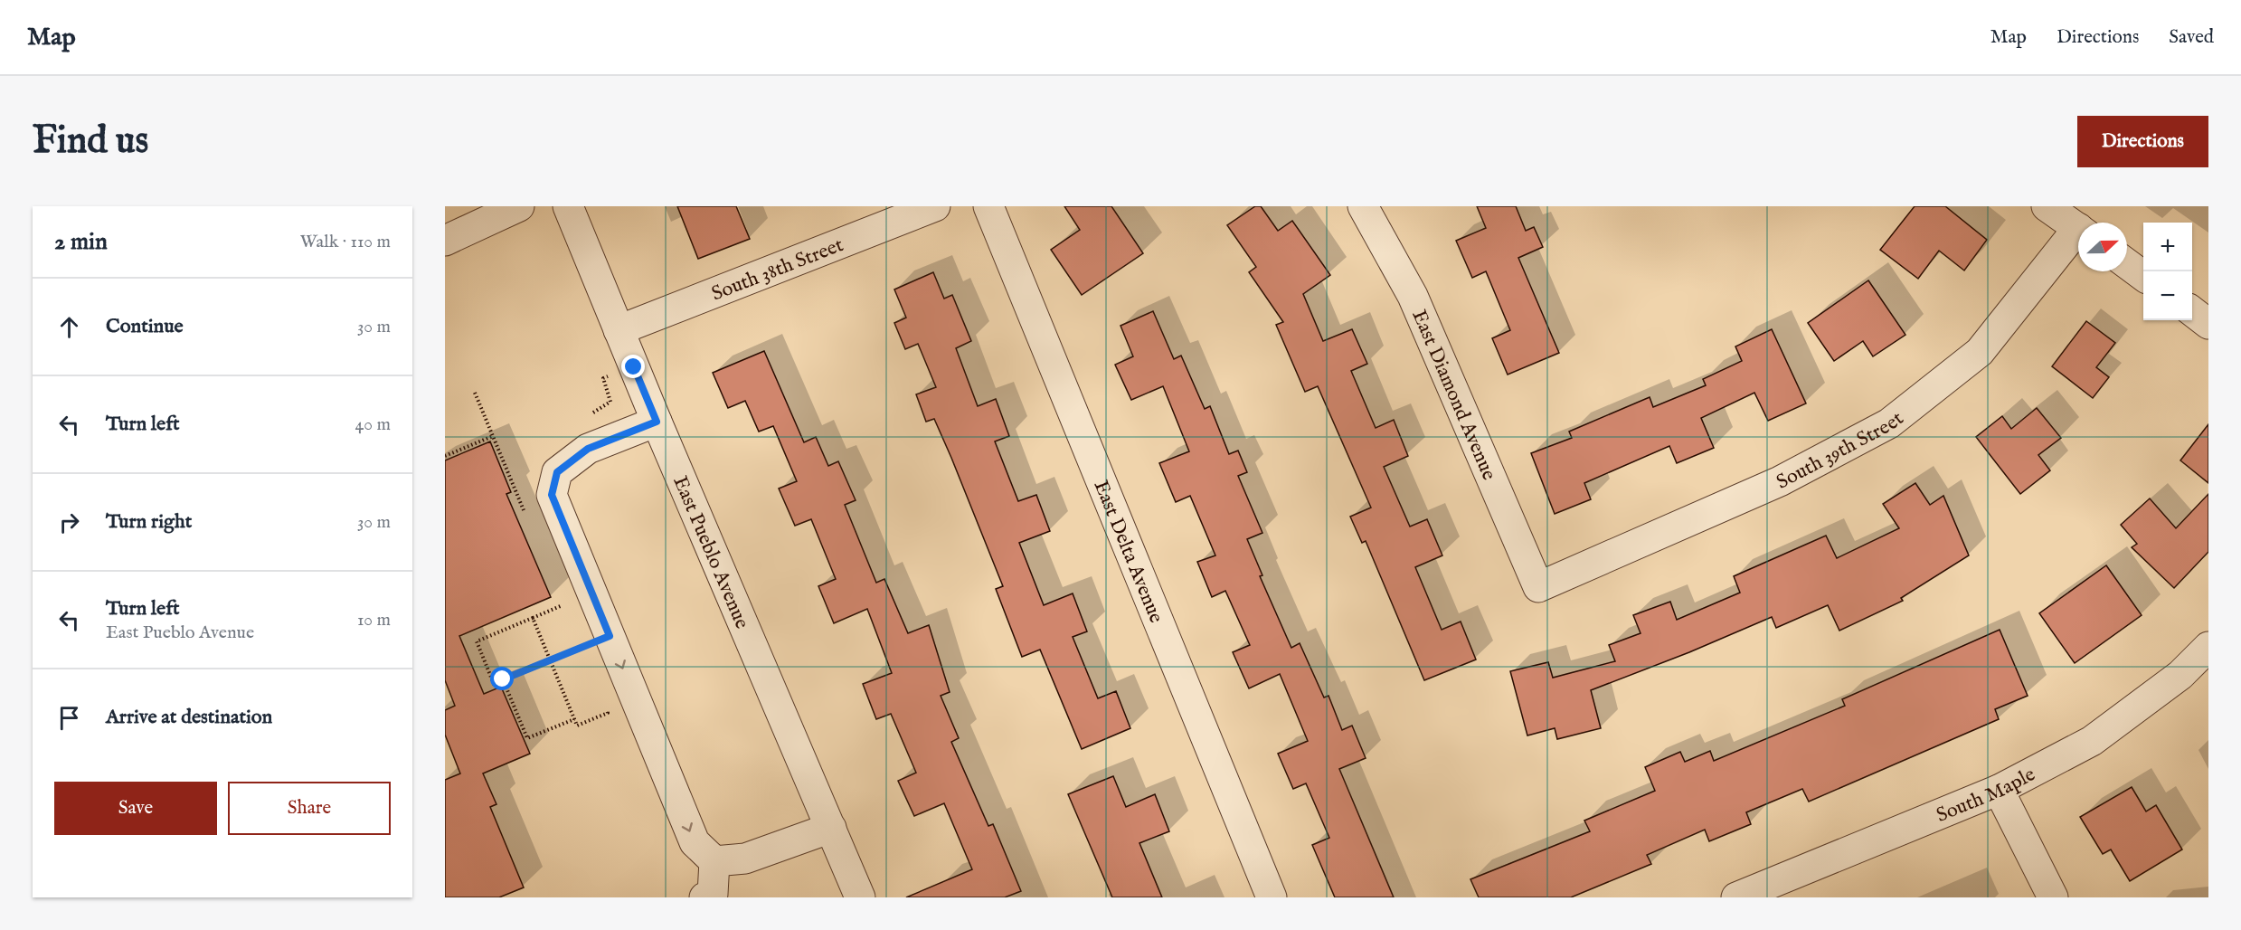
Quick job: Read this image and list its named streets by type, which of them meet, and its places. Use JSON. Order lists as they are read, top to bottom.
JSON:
{
  "streets": {
    "street": [
      "South 38th Street",
      "East Diamond Avenue",
      "South 39th Street",
      "East Delta Avenue",
      "East Pueblo Avenue",
      "South Maple"
    ]
  },
  "crossings": [
    ["South 38th Street", "East Pueblo Avenue"],
    ["East Diamond Avenue", "South 39th Street"]
  ],
  "north": "right",
  "page": {
    "header": "Map",
    "nav": ["Map", "Directions", "Saved"],
    "buttons": [
      "Directions",
      ["Save", "Share"]
    ],
    "title": "Find us",
    "heading": ["2 min", "Walk · 110 m"],
    "map_buttons": ["+", "−"],
    "list": [
      ["Continue", "30 m"],
      ["Turn left", "40 m"],
      ["Turn right", "30 m"],
      ["Turn left", "East Pueblo Avenue", "10 m"],
      "Arrive at destination"
    ]
  }
}
